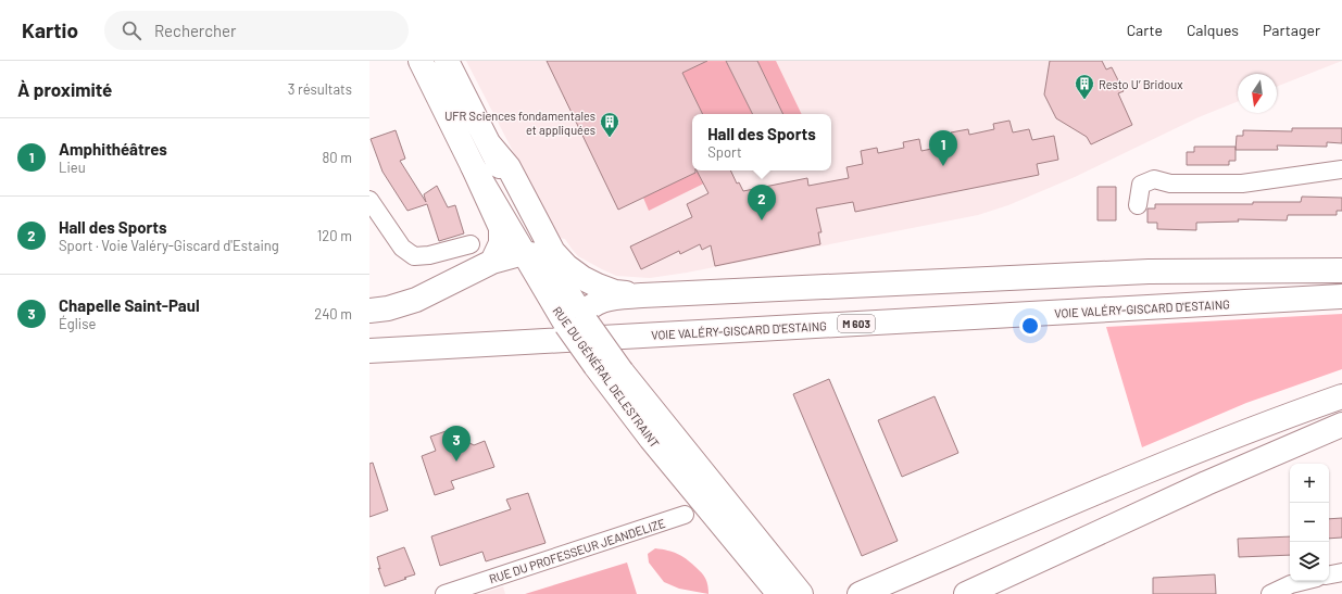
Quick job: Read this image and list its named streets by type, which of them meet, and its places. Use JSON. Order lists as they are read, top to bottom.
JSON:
{
  "streets": {
    "main road": ["VOIE VALÉRY-GISCARD D'ESTAING", "M 603", "RUE DU GÉNÉRAL DELESTRAINT"],
    "street": ["RUE DU PROFESSEUR JEANDELIZE"]
  },
  "places": {
    "building": ["Resto U’ Bridoux", "UFR Sciences fondamentales et appliquées"]
  },
  "north": "bottom",
  "page": {
    "header": "Kartio",
    "search": "Rechercher",
    "nav": ["Carte", "Calques", "Partager"],
    "heading": ["À proximité", "3 résultats"],
    "popup": ["Hall des Sports", "Sport"],
    "list": [
      {
        "mark": "1",
        "name": "Amphithéâtres",
        "note": "Lieu",
        "value": "80 m"
      },
      {
        "mark": "2",
        "name": "Hall des Sports",
        "note": "Sport · Voie Valéry-Giscard d'Estaing",
        "value": "120 m"
      },
      {
        "mark": "3",
        "name": "Chapelle Saint-Paul",
        "note": "Église",
        "value": "240 m"
      }
    ],
    "pins": ["1", "2", "3"],
    "map_buttons": ["+", "−"]
  }
}
